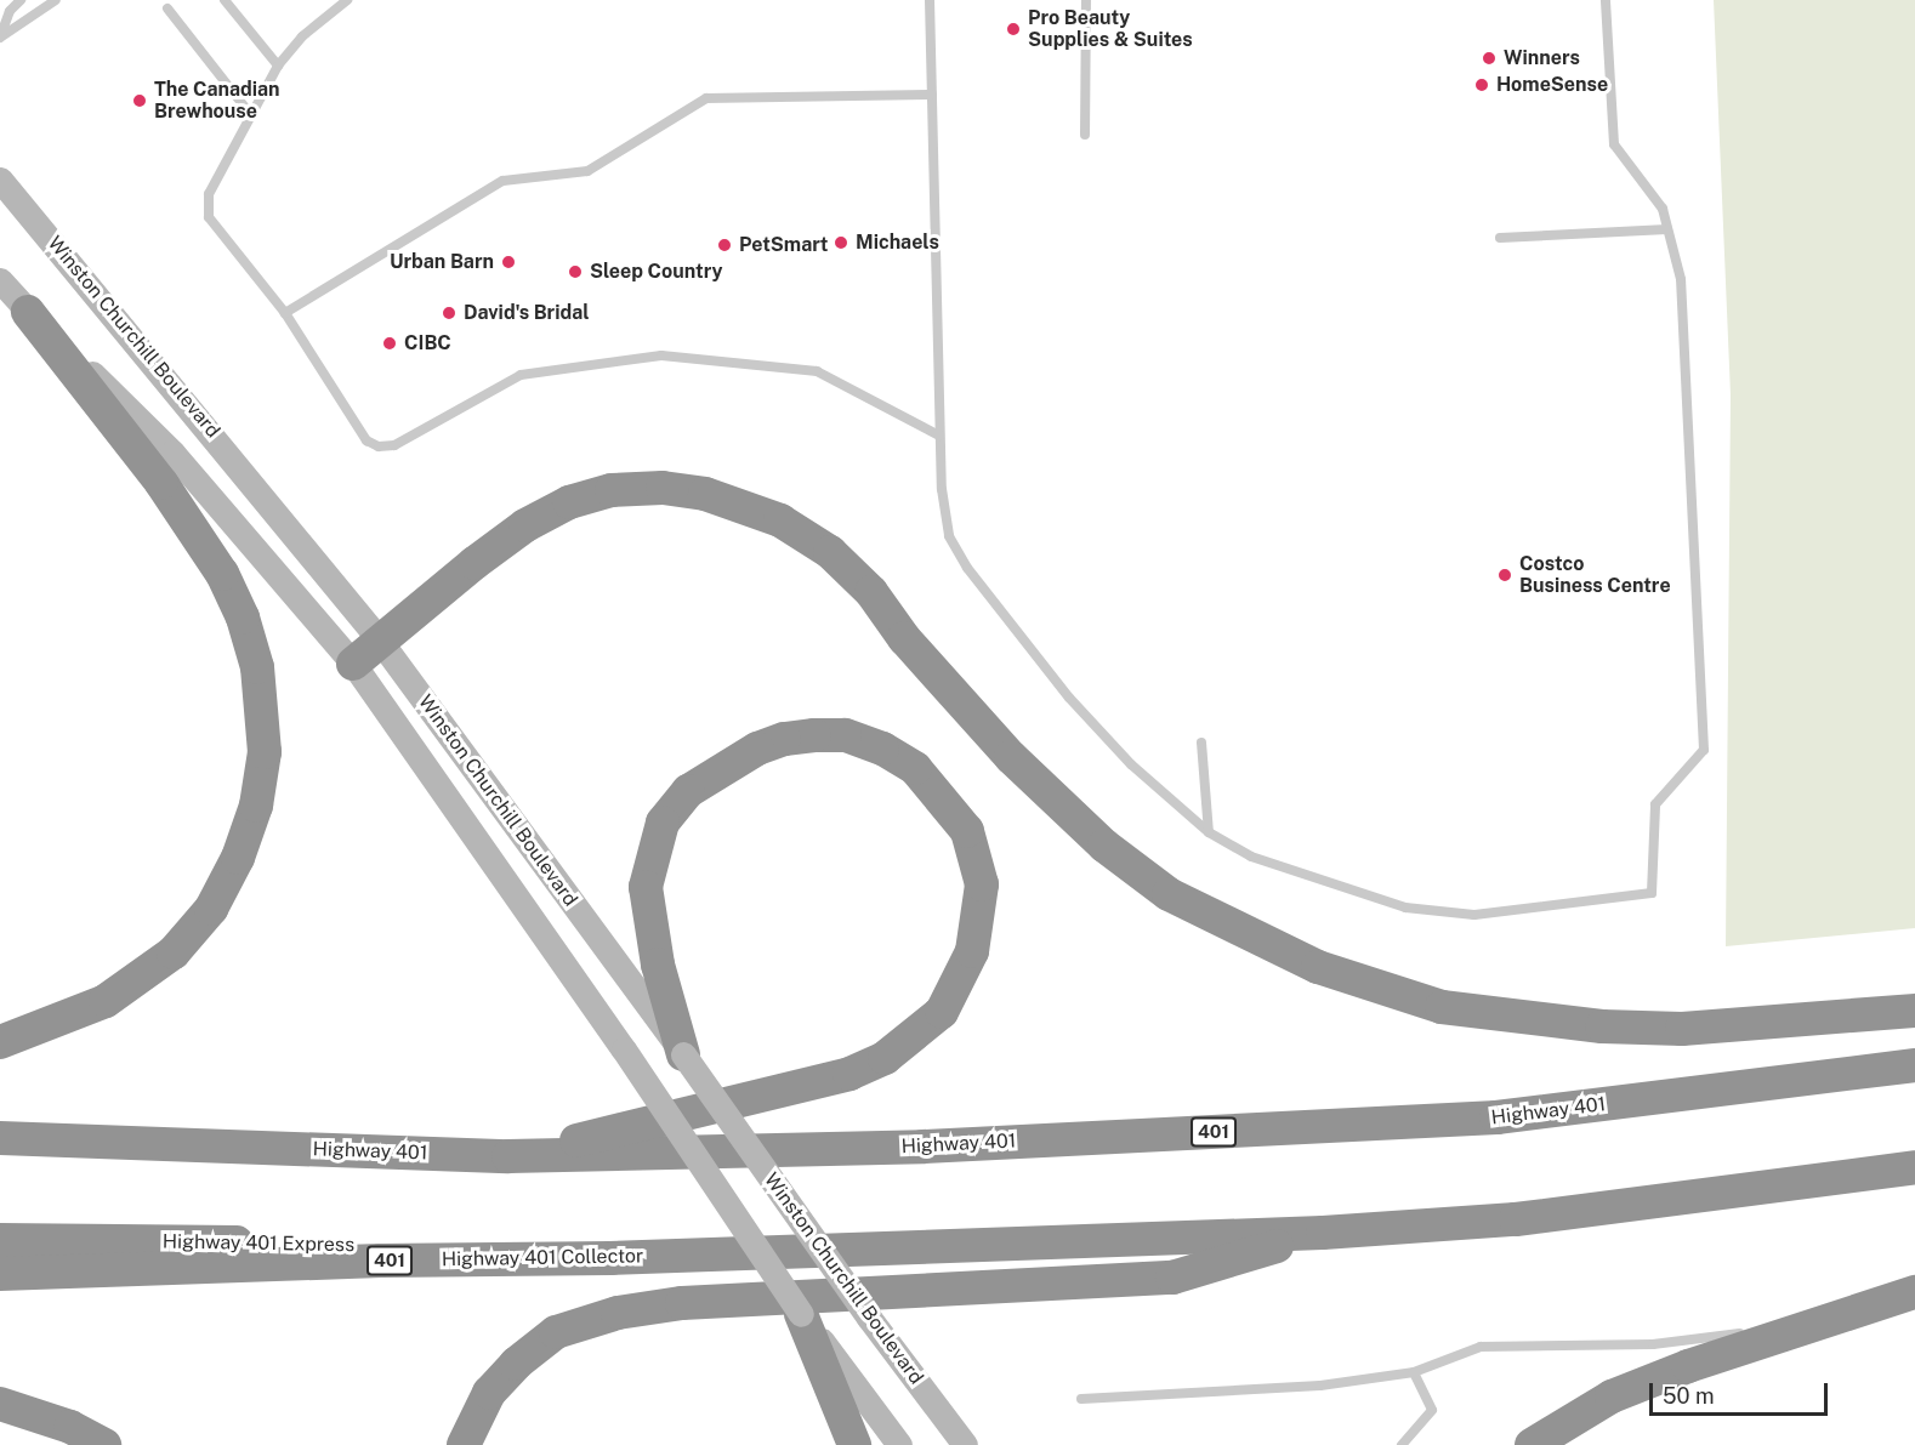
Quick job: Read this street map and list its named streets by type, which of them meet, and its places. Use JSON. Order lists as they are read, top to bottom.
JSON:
{
  "streets": {
    "highway": [
      "Highway 401",
      "401",
      "Highway 401 Express",
      "Highway 401 Collector"
    ],
    "main road": ["Winston Churchill Boulevard"]
  },
  "crossings": [
    ["401", "Highway 401 Express"],
    ["401", "Highway 401 Collector"],
    ["Highway 401 Express", "Highway 401 Collector"]
  ],
  "places": [
    "Pro Beauty Supplies & Suites",
    "Winners",
    "HomeSense",
    "The Canadian Brewhouse",
    "Michaels",
    "PetSmart",
    "Urban Barn",
    "Sleep Country",
    "David's Bridal",
    "CIBC",
    "Costco Business Centre"
  ],
  "scale_bar": "50 m"
}
